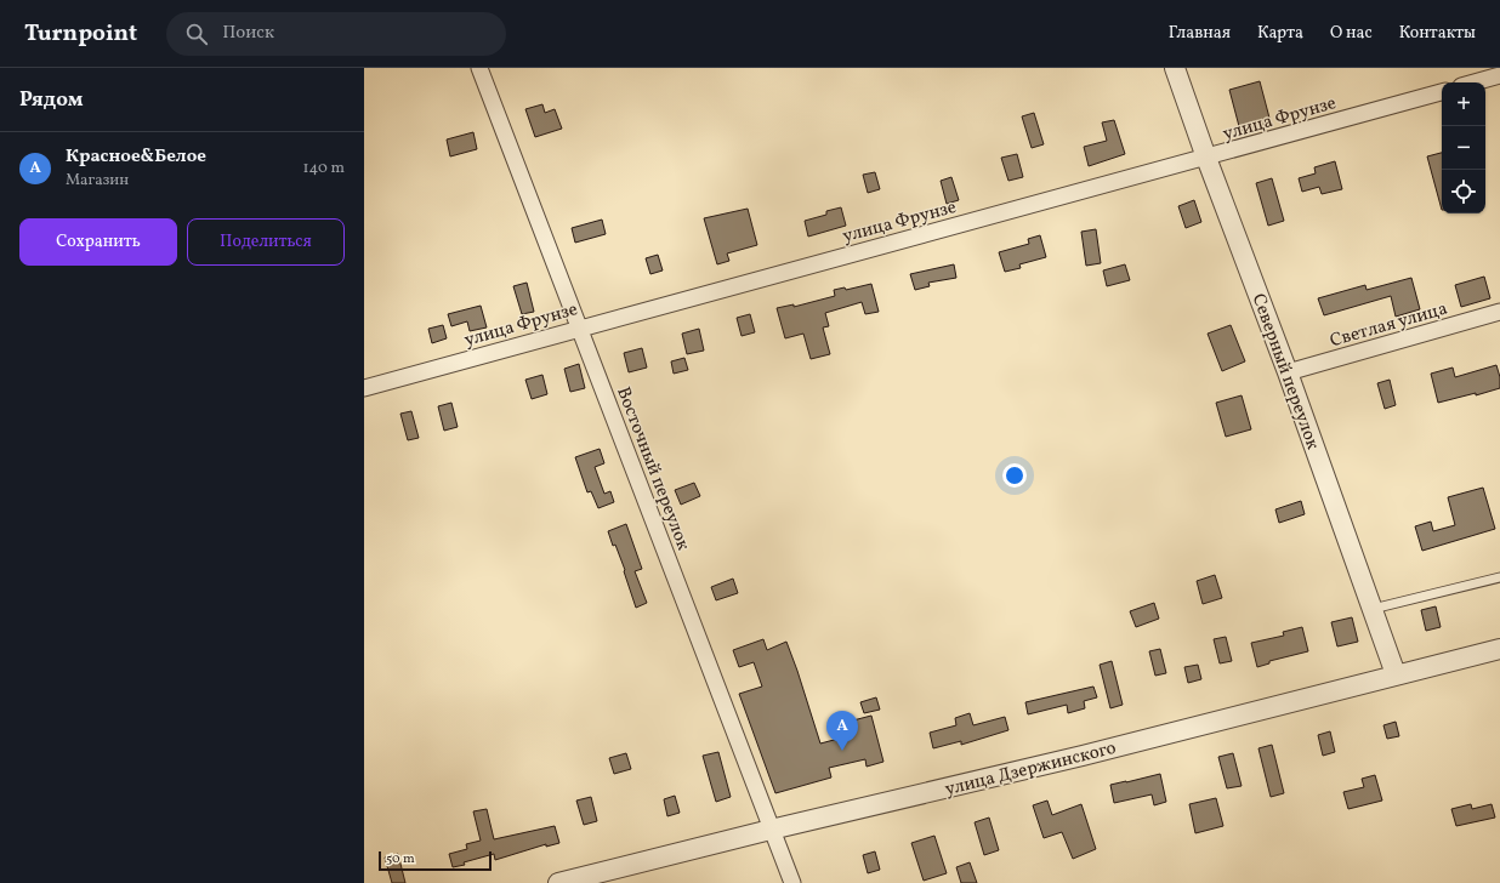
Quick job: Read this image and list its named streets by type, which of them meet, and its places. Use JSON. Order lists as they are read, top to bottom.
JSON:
{
  "streets": {
    "street": [
      "улица Фрунзе",
      "Светлая улица",
      "Северный переулок",
      "Восточный переулок",
      "улица Дзержинского"
    ]
  },
  "crossings": [
    ["улица Фрунзе", "Северный переулок"],
    ["улица Фрунзе", "Восточный переулок"],
    ["Светлая улица", "Северный переулок"],
    ["Северный переулок", "улица Дзержинского"],
    ["Восточный переулок", "улица Дзержинского"]
  ],
  "scale_bar": "50 m",
  "page": {
    "header": "Turnpoint",
    "search": "Поиск",
    "nav": [
      "Главная",
      "Карта",
      "О нас",
      "Контакты"
    ],
    "heading": "Рядом",
    "map_buttons": ["+", "−"],
    "list": [
      {
        "mark": "A",
        "name": "Красное&Белое",
        "note": "Магазин",
        "value": "140 m"
      }
    ],
    "buttons": ["Сохранить", "Поделиться"],
    "pins": "A",
    "scale": "50 m"
  }
}
